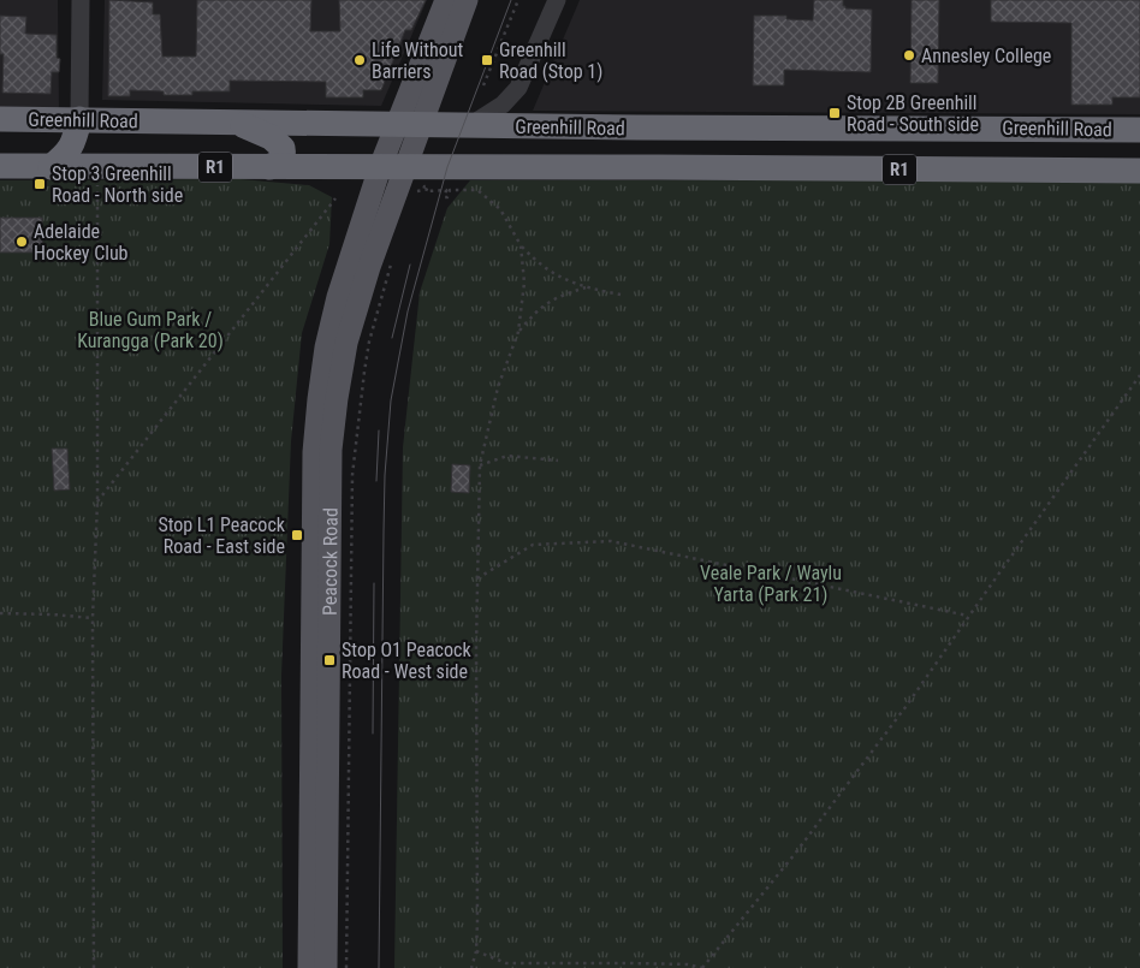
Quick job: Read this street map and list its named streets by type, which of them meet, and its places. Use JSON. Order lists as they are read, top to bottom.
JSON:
{
  "streets": {
    "highway": ["Greenhill Road", "R1"],
    "main road": ["Peacock Road"]
  },
  "crossings": [
    ["Greenhill Road", "Peacock Road"]
  ],
  "parks": ["Blue Gum Park / Kurangga (Park 20)", "Veale Park / Waylu Yarta (Park 21)"],
  "places": {
    "other": ["Annesley College", "Life Without Barriers", "Adelaide Hockey Club"],
    "transit": [
      "Greenhill Road (Stop 1)",
      "Stop 2B Greenhill Road - South side",
      "Stop 3 Greenhill Road - North side",
      "Stop L1 Peacock Road - East side",
      "Stop O1 Peacock Road - West side"
    ]
  }
}
